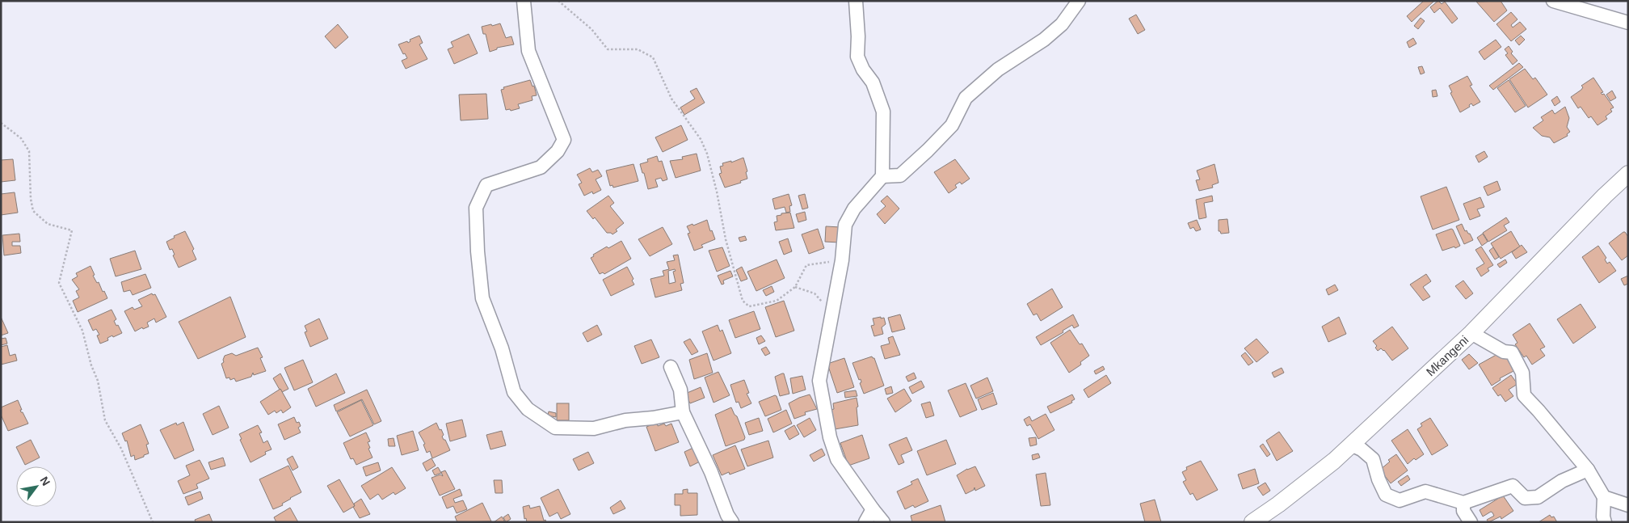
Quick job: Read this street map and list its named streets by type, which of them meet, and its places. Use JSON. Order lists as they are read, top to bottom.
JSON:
{
  "streets": {
    "street": ["Mkangeni"]
  },
  "north": "top right"
}
